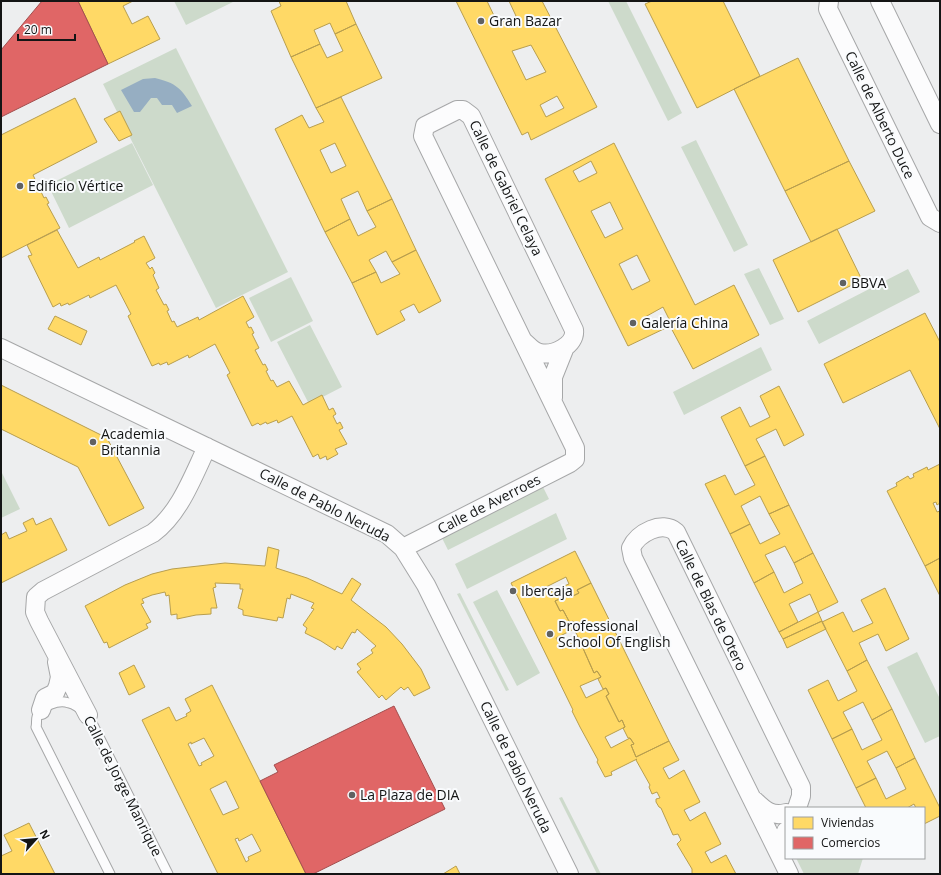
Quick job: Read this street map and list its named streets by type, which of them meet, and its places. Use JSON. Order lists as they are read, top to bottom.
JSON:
{
  "streets": {
    "street": [
      "Calle de Alberto Duce",
      "Calle de Gabriel Celaya",
      "Calle de Averroes",
      "Calle de Pablo Neruda",
      "Calle de Blas de Otero"
    ],
    "lane": ["Calle de Jorge Manrique"]
  },
  "crossings": [
    ["Calle de Gabriel Celaya", "Calle de Averroes"],
    ["Calle de Averroes", "Calle de Pablo Neruda"]
  ],
  "places": [
    "Gran Bazar",
    "Edificio Vértice",
    "BBVA",
    "Galería China",
    "Academia Britannia",
    "Ibercaja",
    "Professional School Of English",
    "La Plaza de DIA"
  ],
  "legend": ["Viviendas", "Comercios"],
  "scale_bar": "20 m",
  "north": "top right"
}
